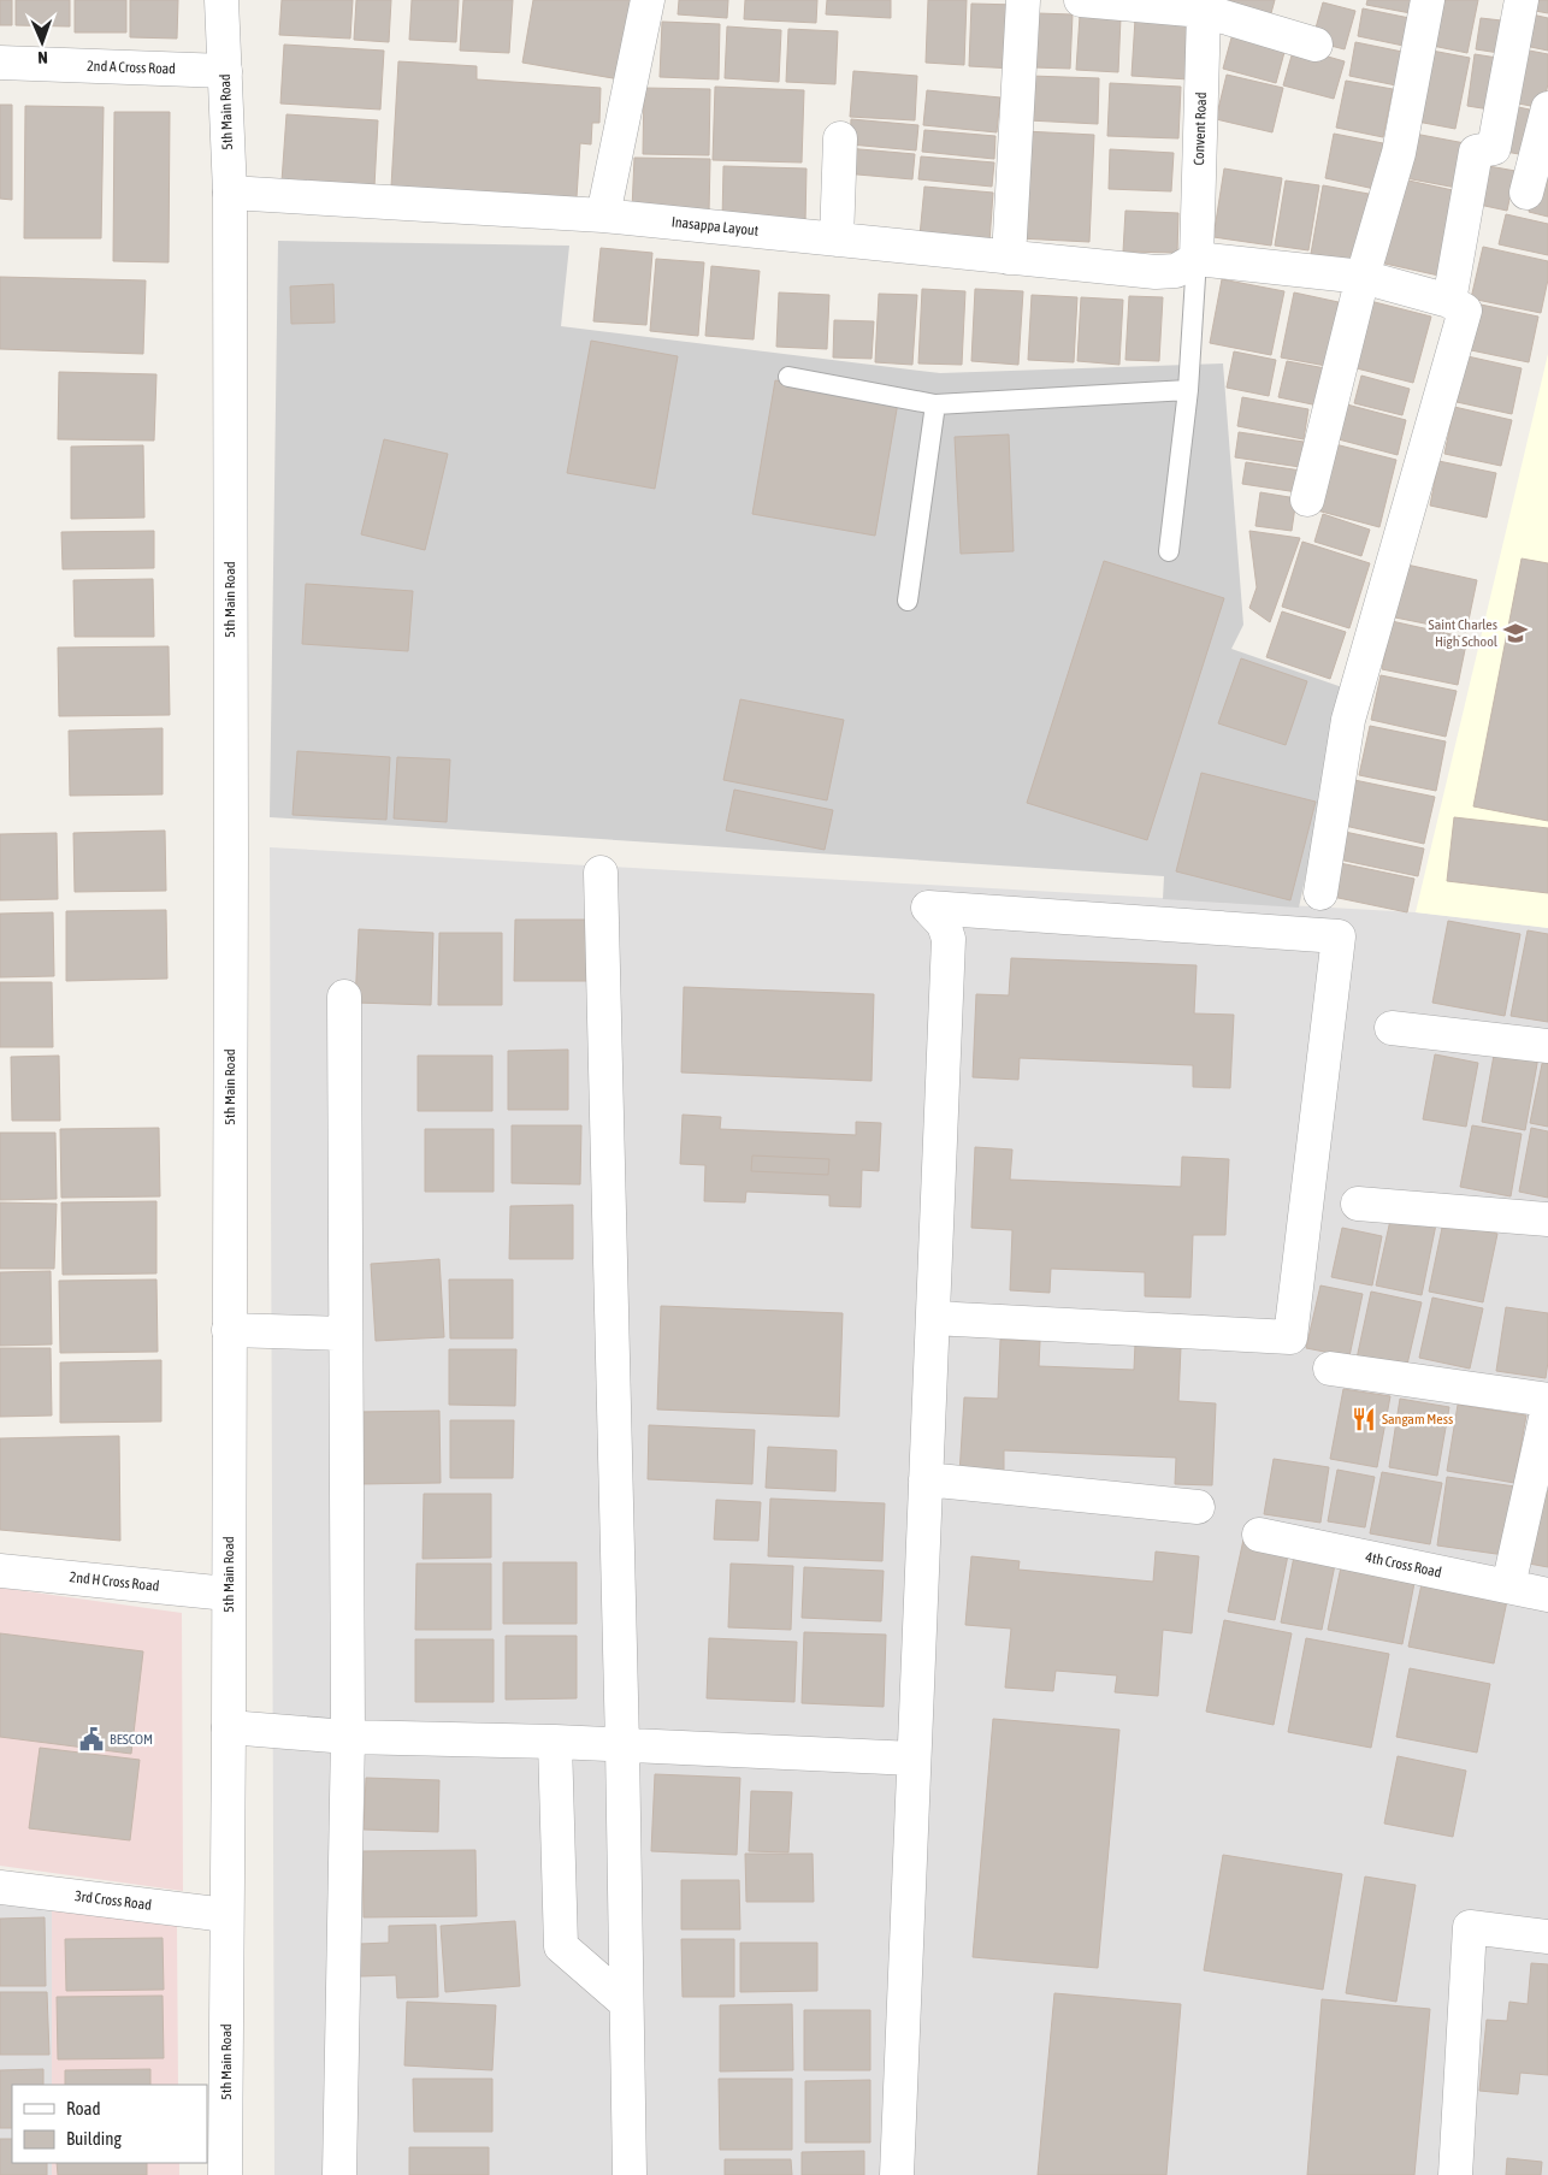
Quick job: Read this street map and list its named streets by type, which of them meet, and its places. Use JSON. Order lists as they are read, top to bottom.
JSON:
{
  "streets": {
    "street": [
      "2nd A Cross Road",
      "5th Main Road",
      "Convent Road",
      "Inasappa Layout",
      "4th Cross Road",
      "2nd H Cross Road",
      "3rd Cross Road"
    ]
  },
  "crossings": [
    ["2nd A Cross Road", "5th Main Road"],
    ["5th Main Road", "Inasappa Layout"],
    ["5th Main Road", "2nd H Cross Road"],
    ["5th Main Road", "3rd Cross Road"],
    ["Convent Road", "Inasappa Layout"]
  ],
  "places": {
    "school or university": ["Saint Charles High School"],
    "restaurant": ["Sangam Mess"],
    "public building": ["BESCOM"]
  },
  "legend": ["Road", "Building"],
  "north": "bottom"
}
